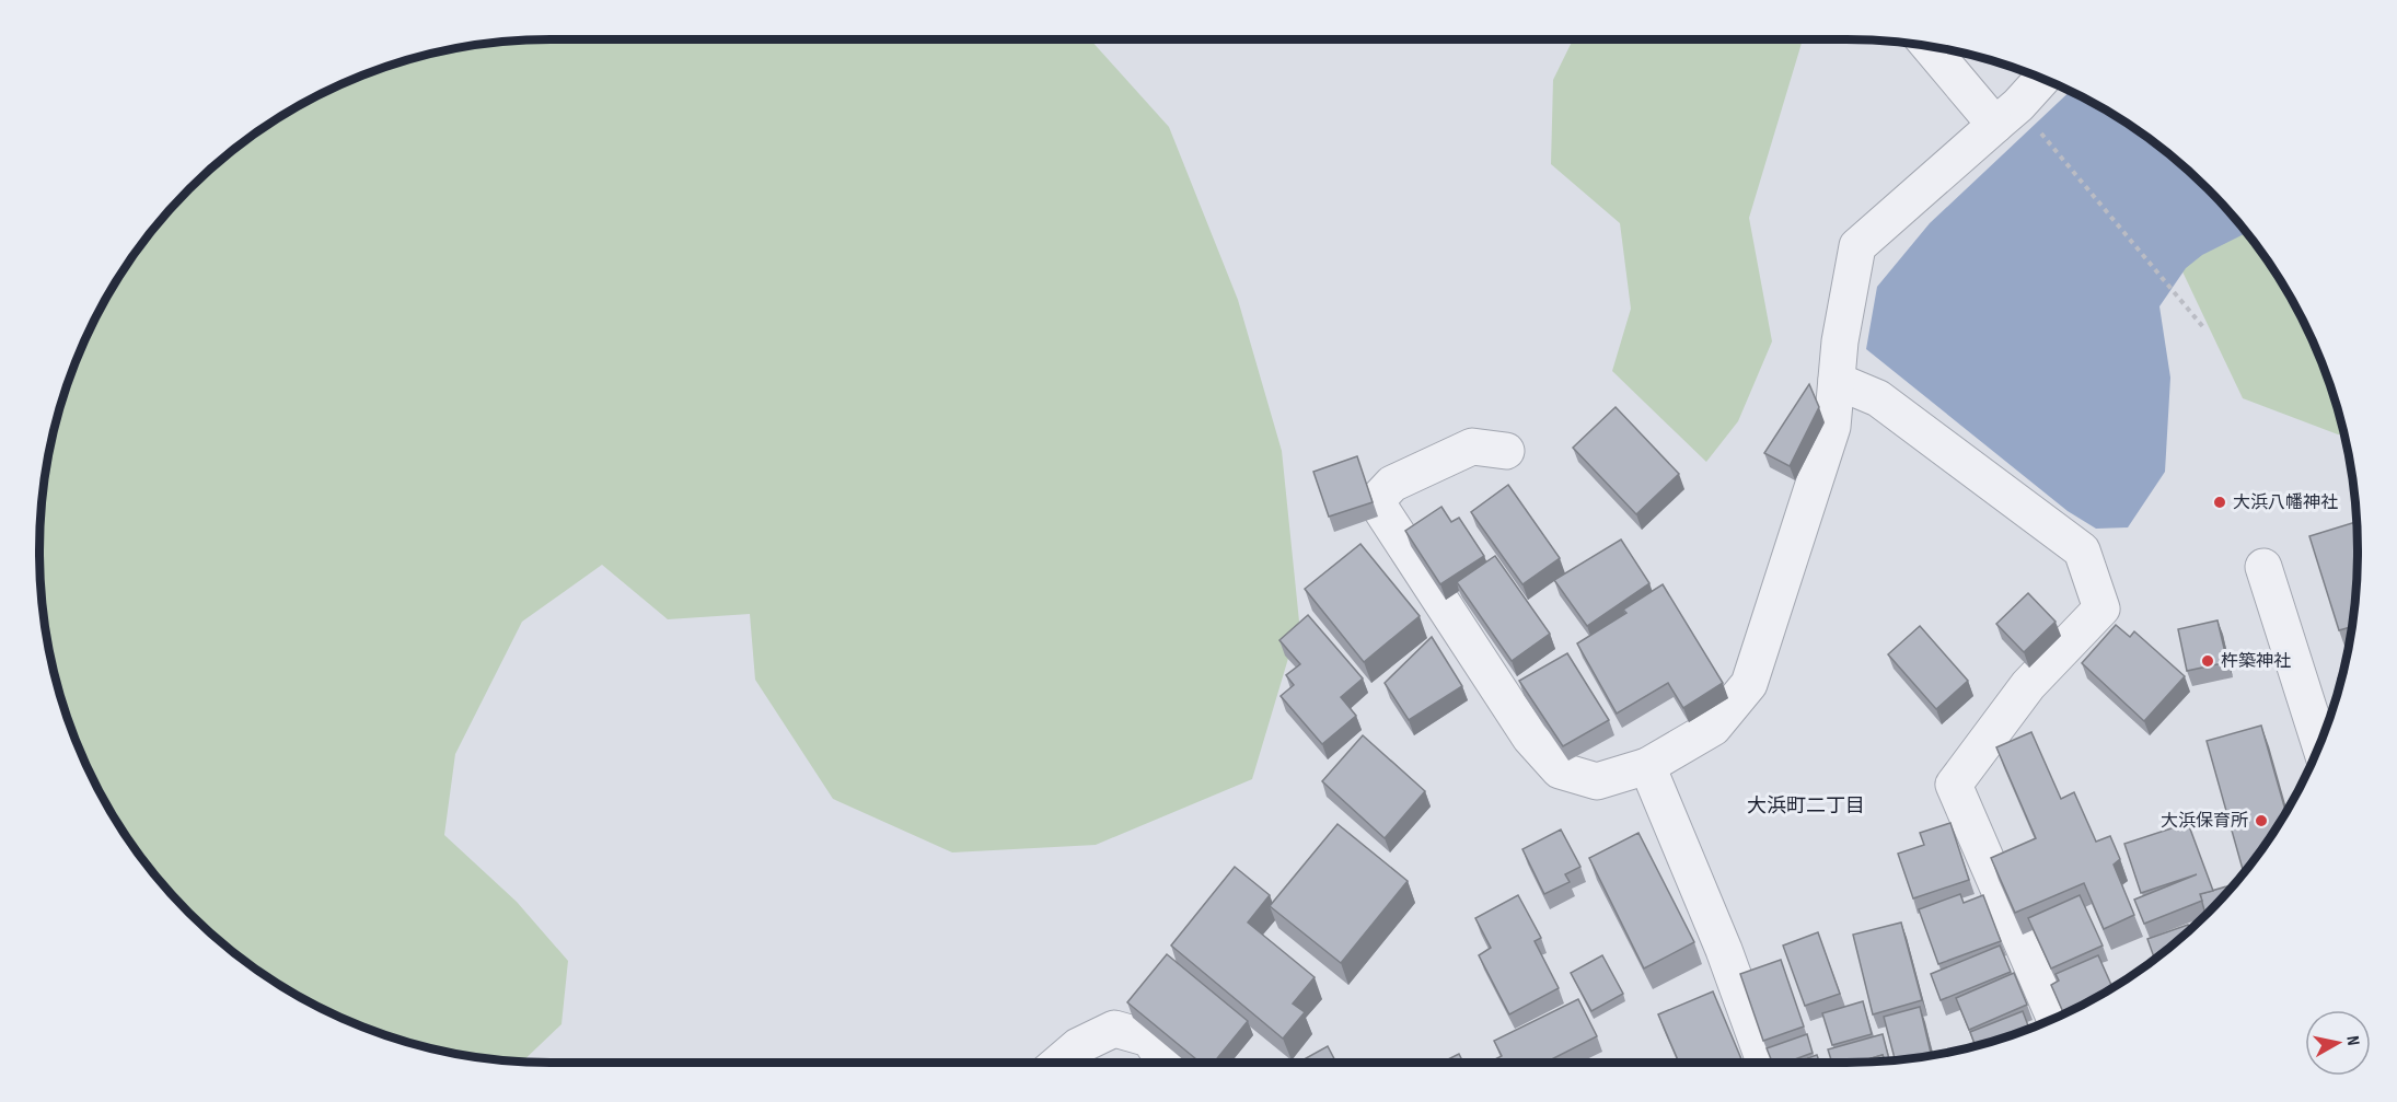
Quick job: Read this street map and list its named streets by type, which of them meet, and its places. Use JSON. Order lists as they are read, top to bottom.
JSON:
{
  "districts": ["大浜町二丁目"],
  "places": ["大浜八幡神社", "杵築神社", "大浜保育所"],
  "north": "right"
}
